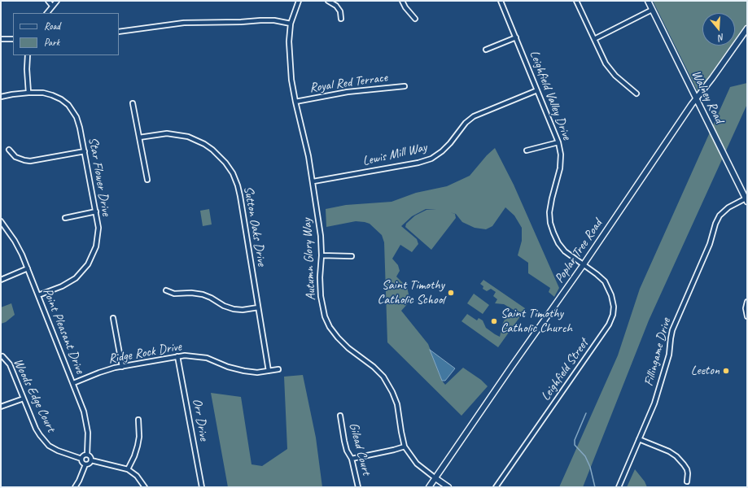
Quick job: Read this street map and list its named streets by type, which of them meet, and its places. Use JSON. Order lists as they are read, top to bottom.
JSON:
{
  "streets": {
    "main road": ["Walney Road", "Poplar Tree Road"],
    "street": [
      "Royal Red Terrace",
      "Leighfield Valley Drive",
      "Lewis Mill Way",
      "Star Flower Drive",
      "Sutton Oaks Drive",
      "Autumn Glory Way",
      "Point Pleasant Drive",
      "Fillingame Drive",
      "Ridge Rock Drive",
      "Leighfield Street",
      "Woods Edge Court",
      "Orr Drive",
      "Gilead Court"
    ]
  },
  "crossings": [
    ["Royal Red Terrace", "Autumn Glory Way"],
    ["Leighfield Valley Drive", "Lewis Mill Way"],
    ["Leighfield Valley Drive", "Poplar Tree Road"],
    ["Leighfield Valley Drive", "Leighfield Street"],
    ["Walney Road", "Poplar Tree Road"],
    ["Walney Road", "Fillingame Drive"],
    ["Lewis Mill Way", "Autumn Glory Way"],
    ["Star Flower Drive", "Point Pleasant Drive"],
    ["Sutton Oaks Drive", "Ridge Rock Drive"],
    ["Poplar Tree Road", "Autumn Glory Way"],
    ["Poplar Tree Road", "Leighfield Street"],
    ["Point Pleasant Drive", "Ridge Rock Drive"],
    ["Point Pleasant Drive", "Woods Edge Court"],
    ["Ridge Rock Drive", "Orr Drive"]
  ],
  "places": ["Saint Timothy Catholic School", "Saint Timothy Catholic Church", "Leeton"],
  "legend": ["Road", "Park"],
  "north": "bottom"
}
